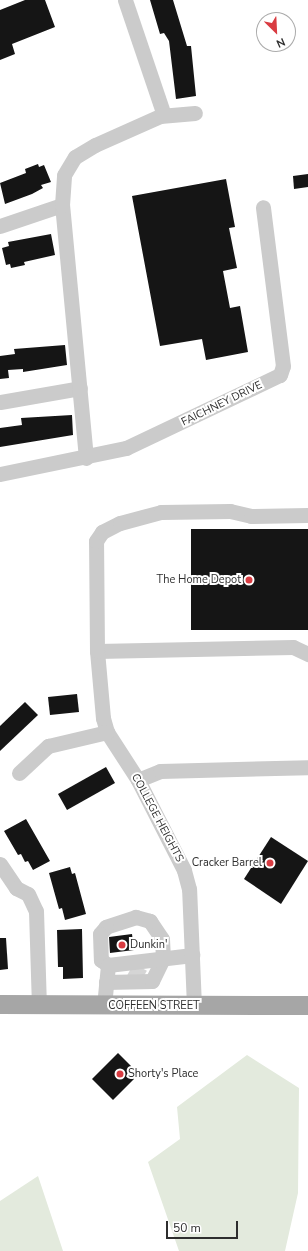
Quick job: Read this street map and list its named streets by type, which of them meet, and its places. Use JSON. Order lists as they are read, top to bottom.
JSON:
{
  "streets": {
    "main road": ["COFFEEN STREET"],
    "street": ["FAICHNEY DRIVE", "COLLEGE HEIGHTS"]
  },
  "crossings": [
    ["COLLEGE HEIGHTS", "COFFEEN STREET"]
  ],
  "places": [
    "The Home Depot",
    "Cracker Barrel",
    "Dunkin'",
    "Shorty's Place"
  ],
  "scale_bar": "50 m",
  "north": "bottom right"
}
